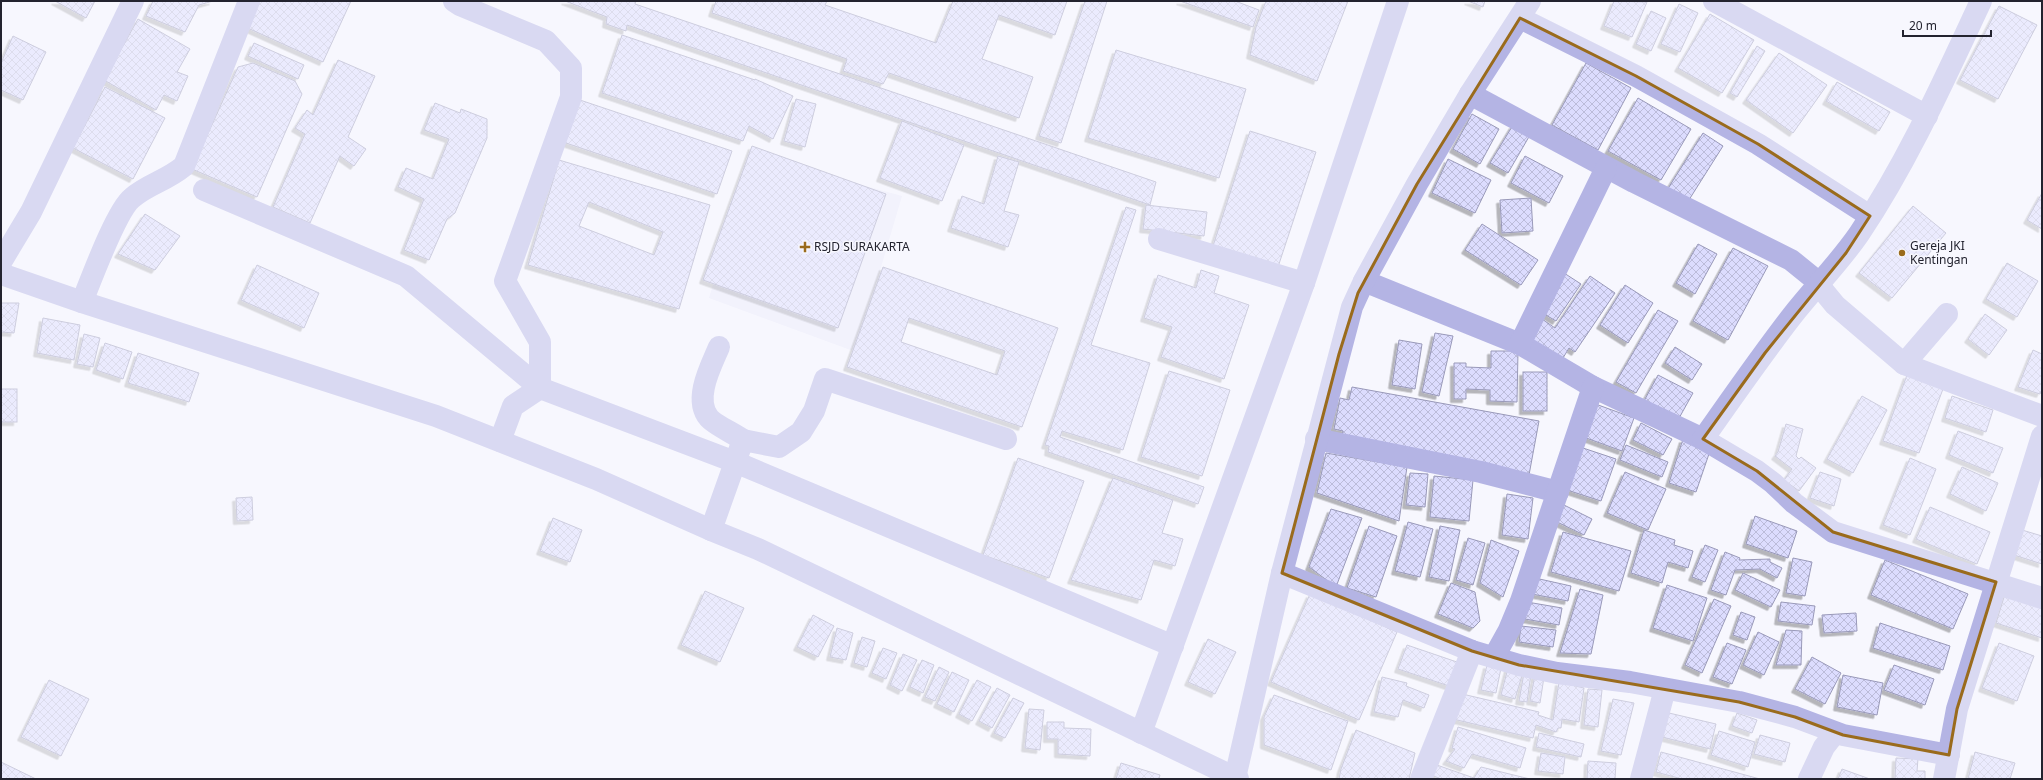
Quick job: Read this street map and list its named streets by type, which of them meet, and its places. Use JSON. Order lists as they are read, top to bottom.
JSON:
{
  "places": {
    "health": ["RSJD SURAKARTA"],
    "other": ["Gereja JKI Kentingan"]
  },
  "scale_bar": "20 m"
}
